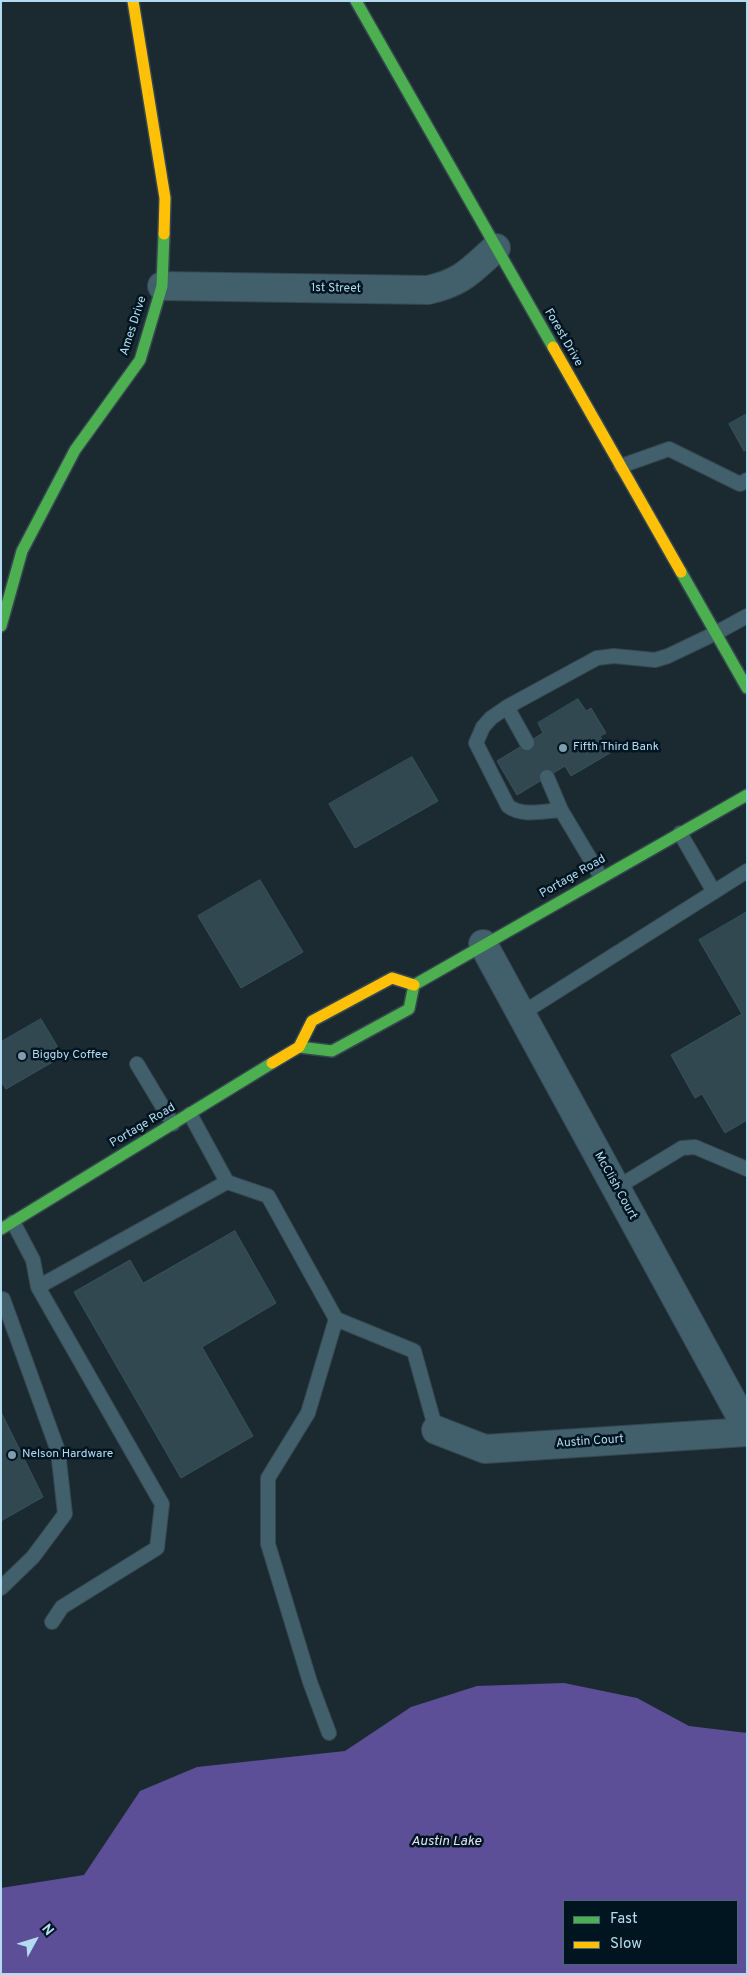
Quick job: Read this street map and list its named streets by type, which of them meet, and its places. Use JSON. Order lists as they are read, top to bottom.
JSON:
{
  "streets": {
    "street": [
      "1st Street",
      "Ames Drive",
      "Forest Drive",
      "Portage Road",
      "McClish Court",
      "Austin Court"
    ]
  },
  "crossings": [
    ["1st Street", "Ames Drive"],
    ["1st Street", "Forest Drive"],
    ["Portage Road", "McClish Court"]
  ],
  "water": ["Austin Lake"],
  "places": ["Fifth Third Bank", "Biggby Coffee", "Nelson Hardware"],
  "legend": ["Fast", "Slow"],
  "north": "top right"
}
